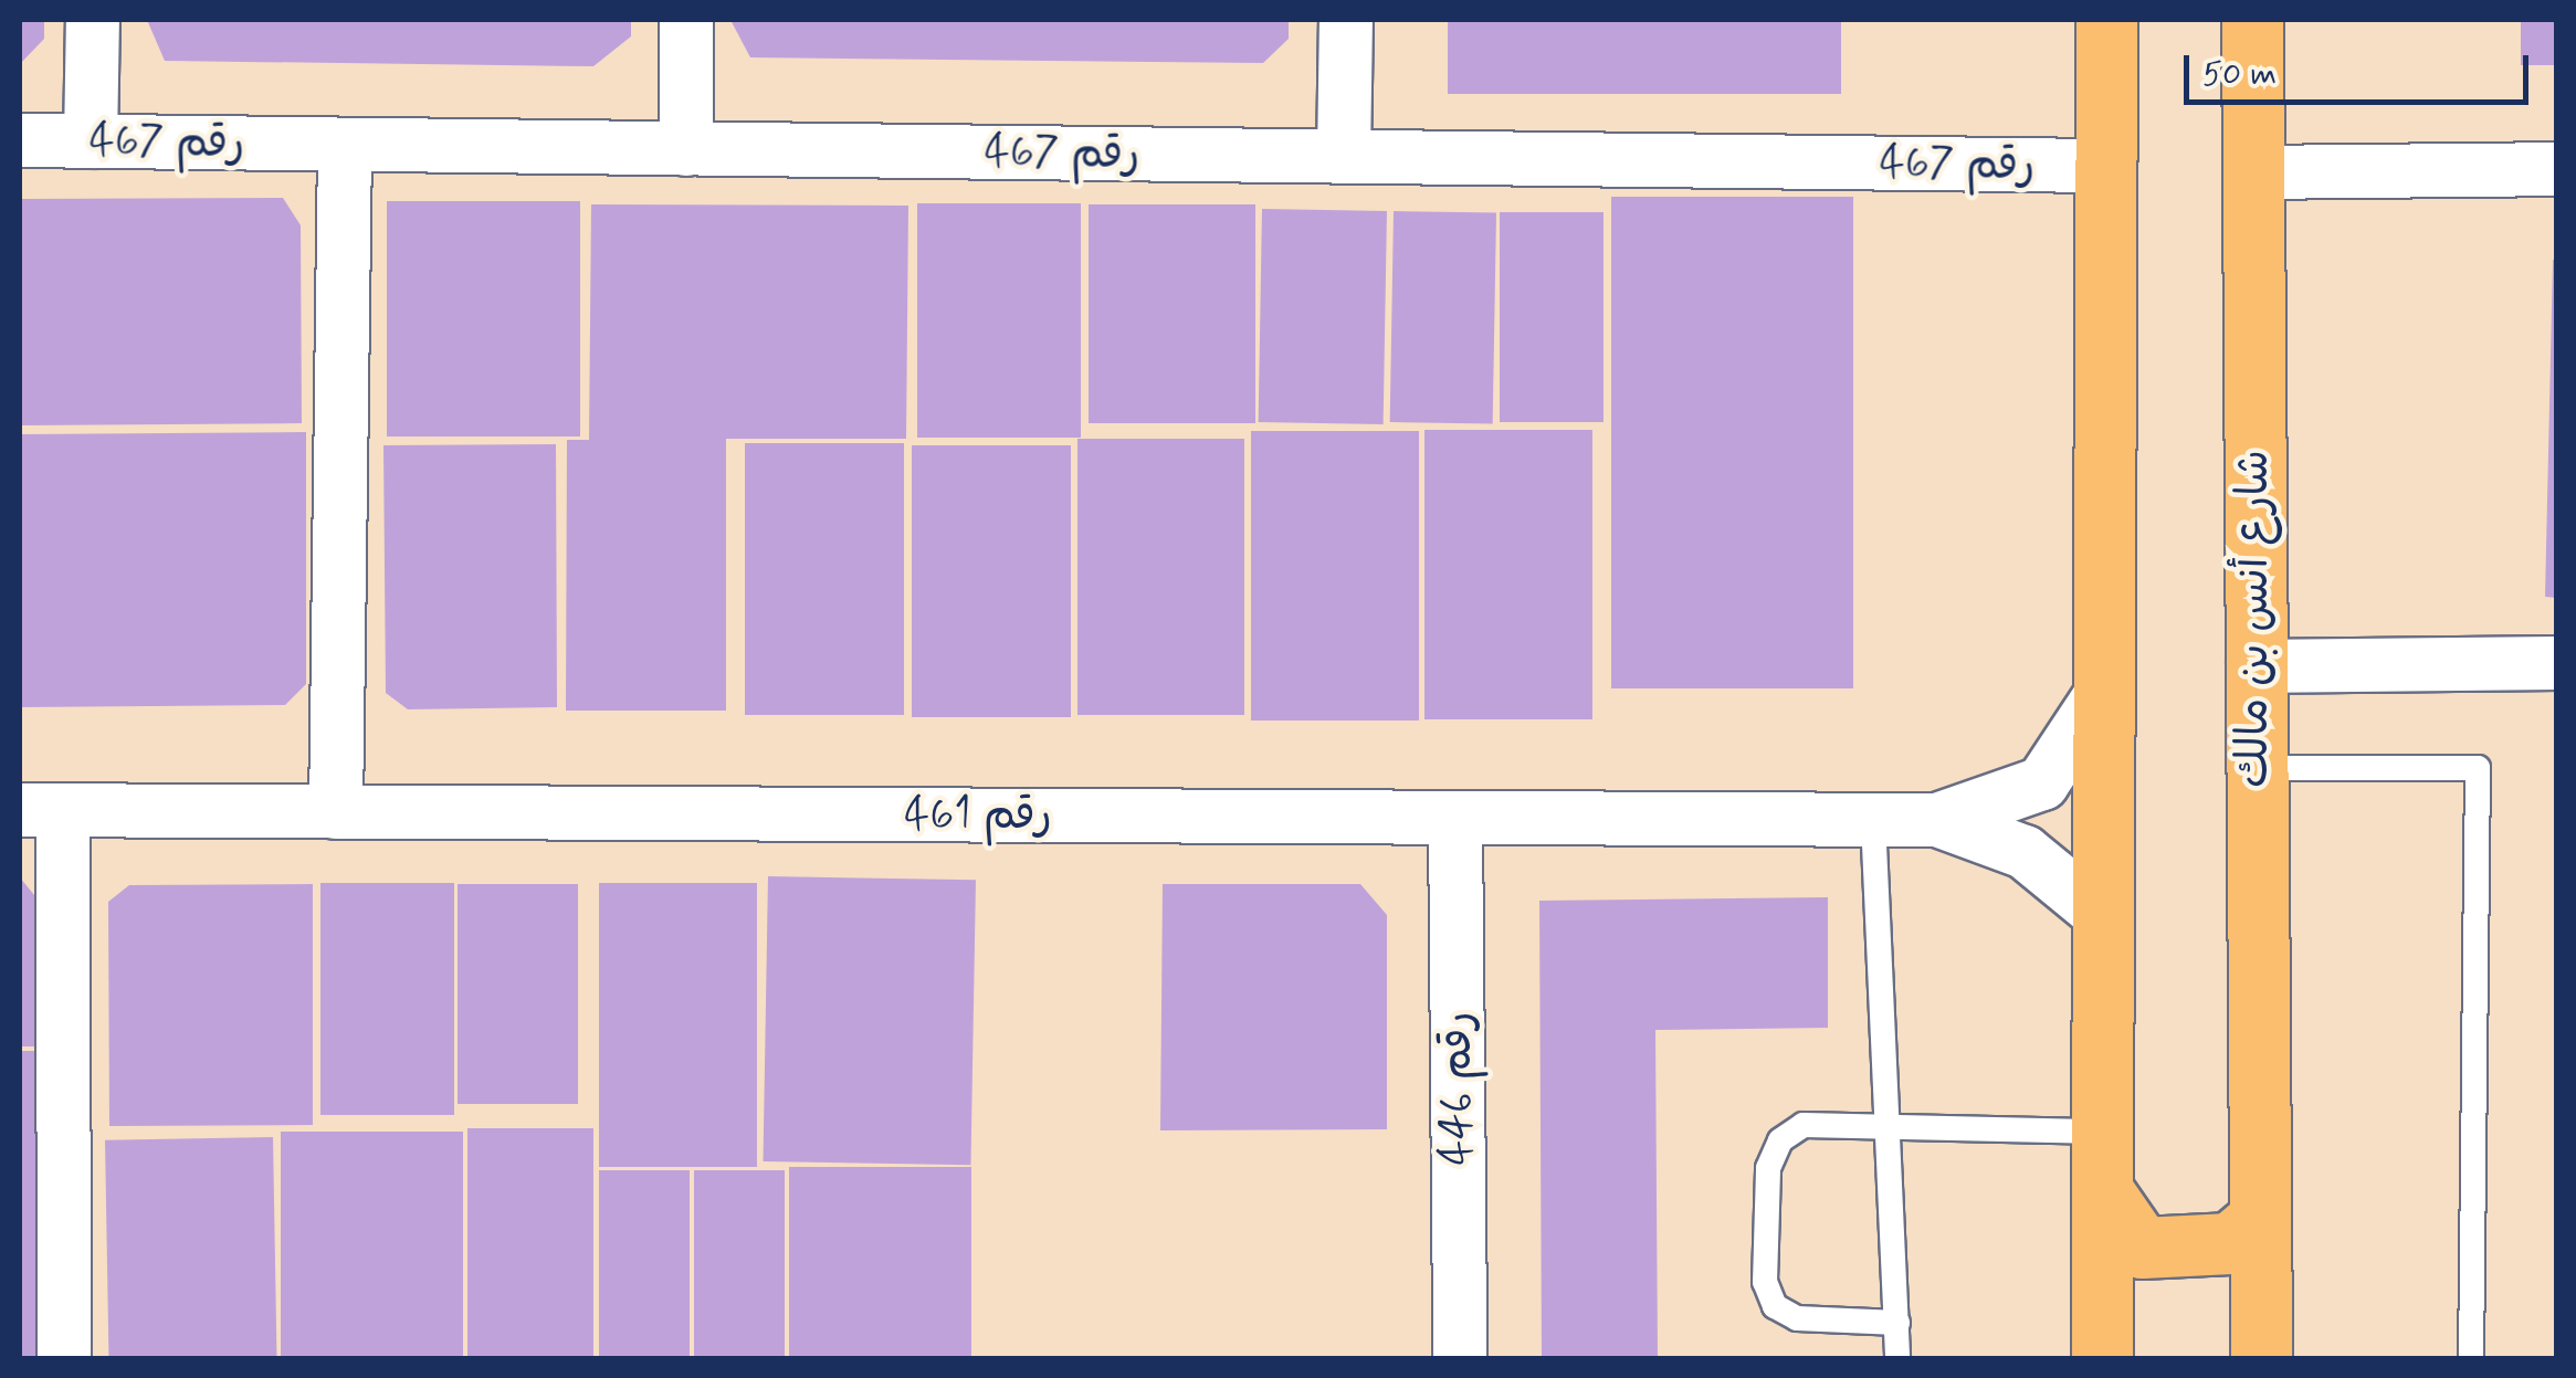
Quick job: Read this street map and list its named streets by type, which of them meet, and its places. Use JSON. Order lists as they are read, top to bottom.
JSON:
{
  "streets": {
    "main road": ["شارع أنس بن مالك"],
    "street": ["رقم 467", "رقم 461", "رقم 446"]
  },
  "crossings": [
    ["رقم 461", "رقم 446"]
  ],
  "scale_bar": "50 m"
}
